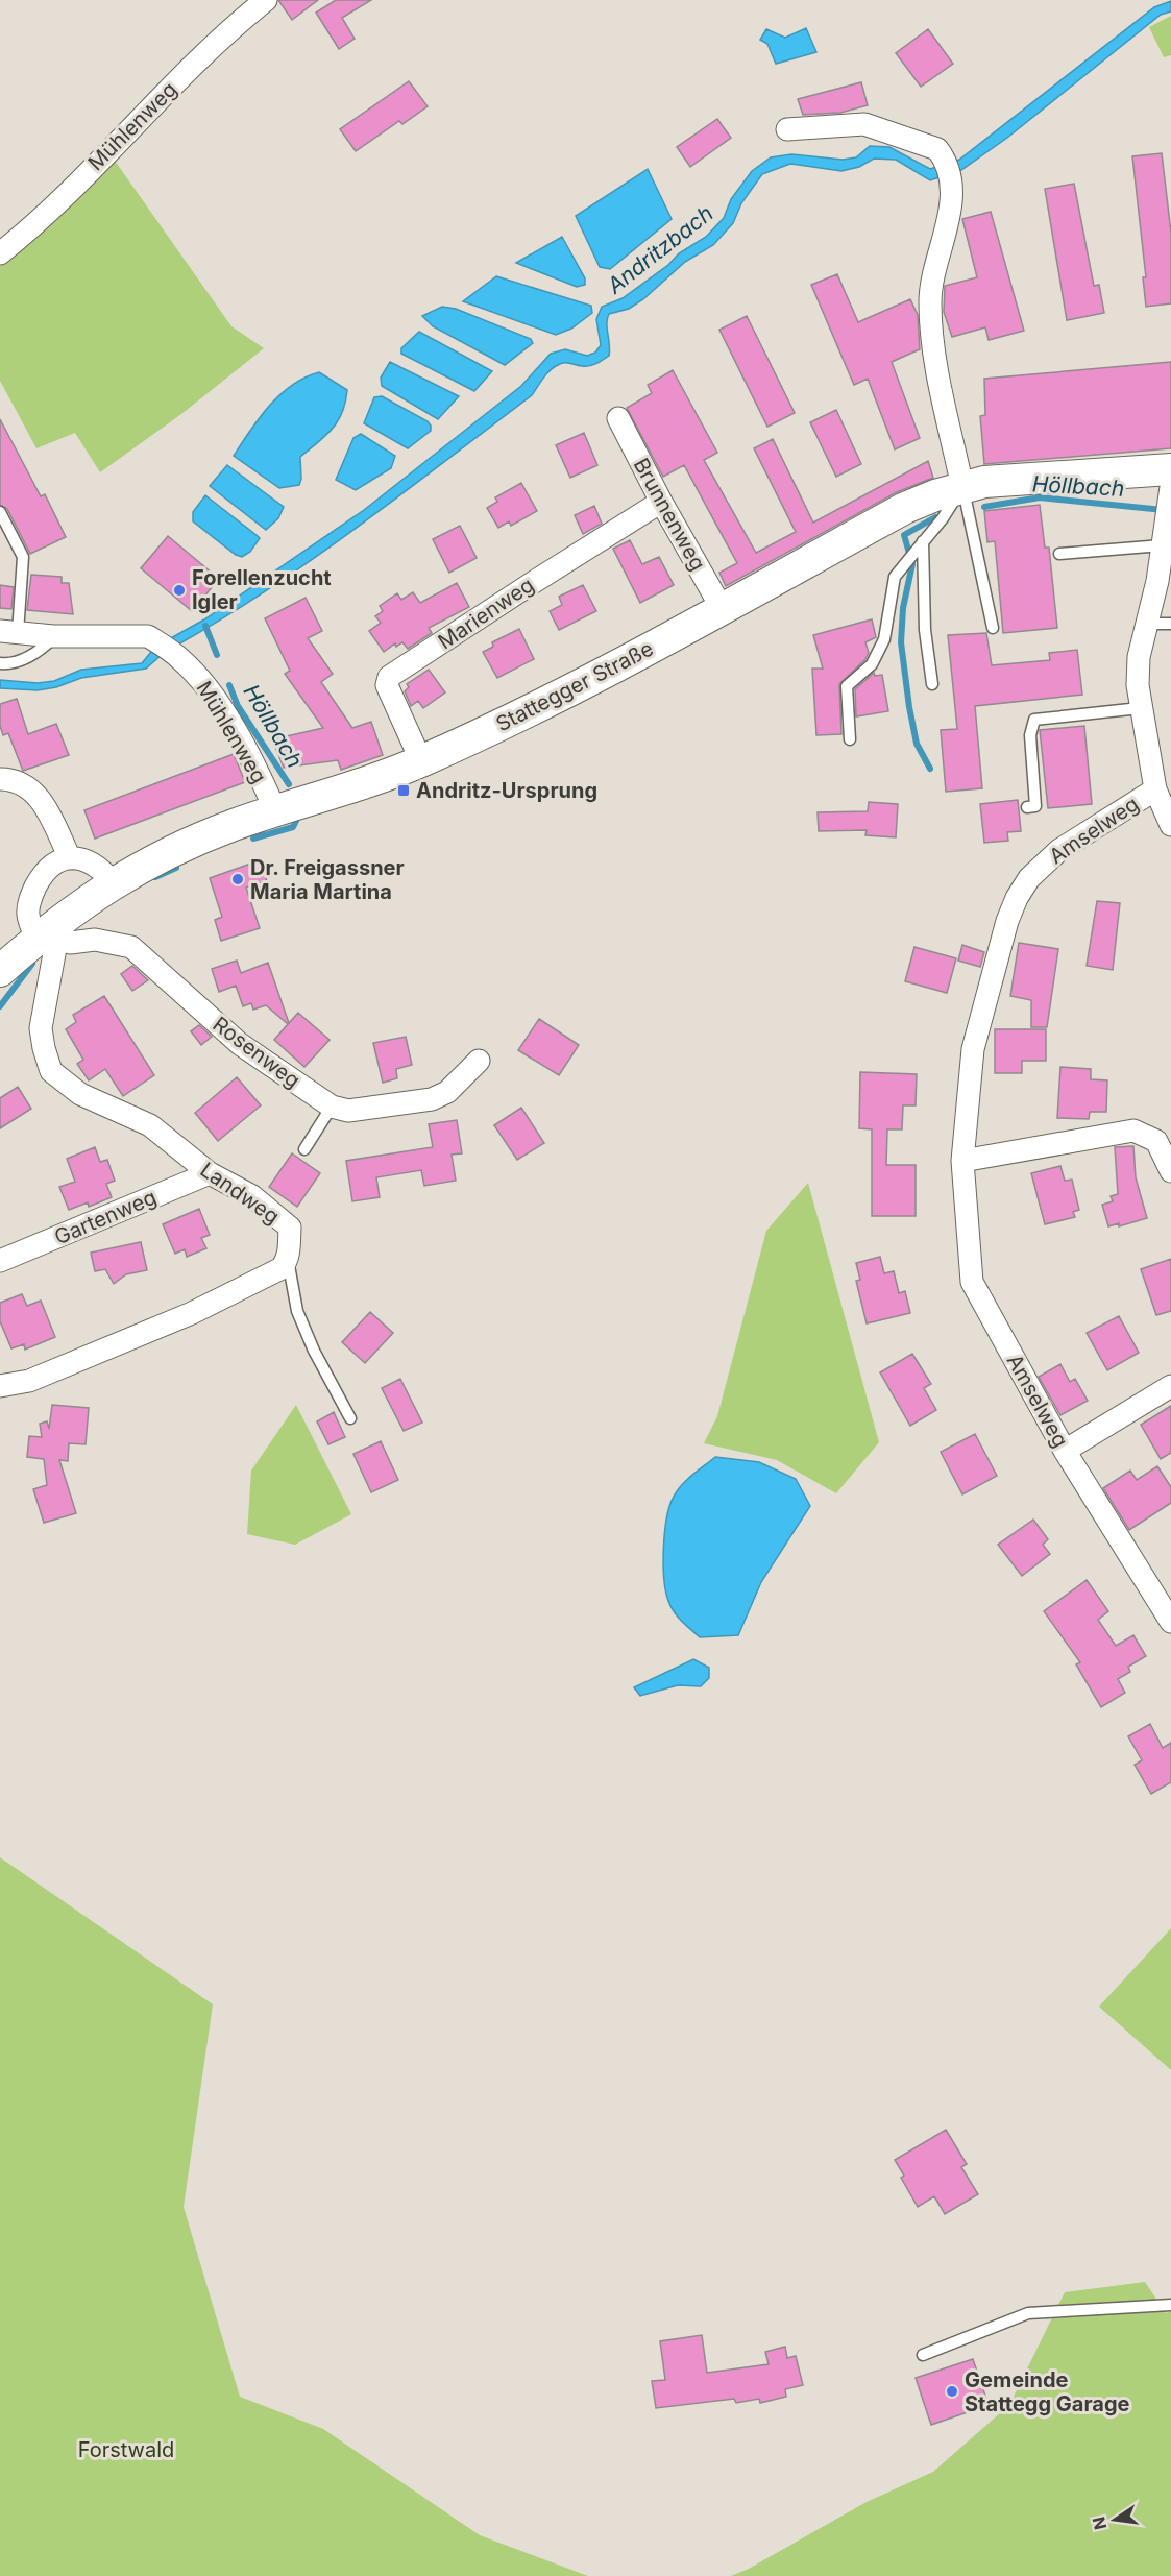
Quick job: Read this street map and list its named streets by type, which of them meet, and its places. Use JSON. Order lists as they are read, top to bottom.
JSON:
{
  "streets": {
    "main road": ["Stattegger Straße"],
    "street": [
      "Mühlenweg",
      "Brunnenweg",
      "Marienweg",
      "Amselweg",
      "Rosenweg",
      "Landweg",
      "Gartenweg"
    ]
  },
  "crossings": [
    ["Mühlenweg", "Stattegger Straße"],
    ["Brunnenweg", "Marienweg"],
    ["Brunnenweg", "Stattegger Straße"],
    ["Marienweg", "Stattegger Straße"],
    ["Stattegger Straße", "Rosenweg"],
    ["Stattegger Straße", "Landweg"],
    ["Rosenweg", "Landweg"],
    ["Landweg", "Gartenweg"]
  ],
  "water": ["Andritzbach", "Höllbach"],
  "parks": ["Forstwald"],
  "places": {
    "other": ["Forellenzucht Igler", "Dr. Freigassner Maria Martina", "Gemeinde Stattegg Garage"],
    "transit": ["Andritz-Ursprung"]
  },
  "north": "left"
}
